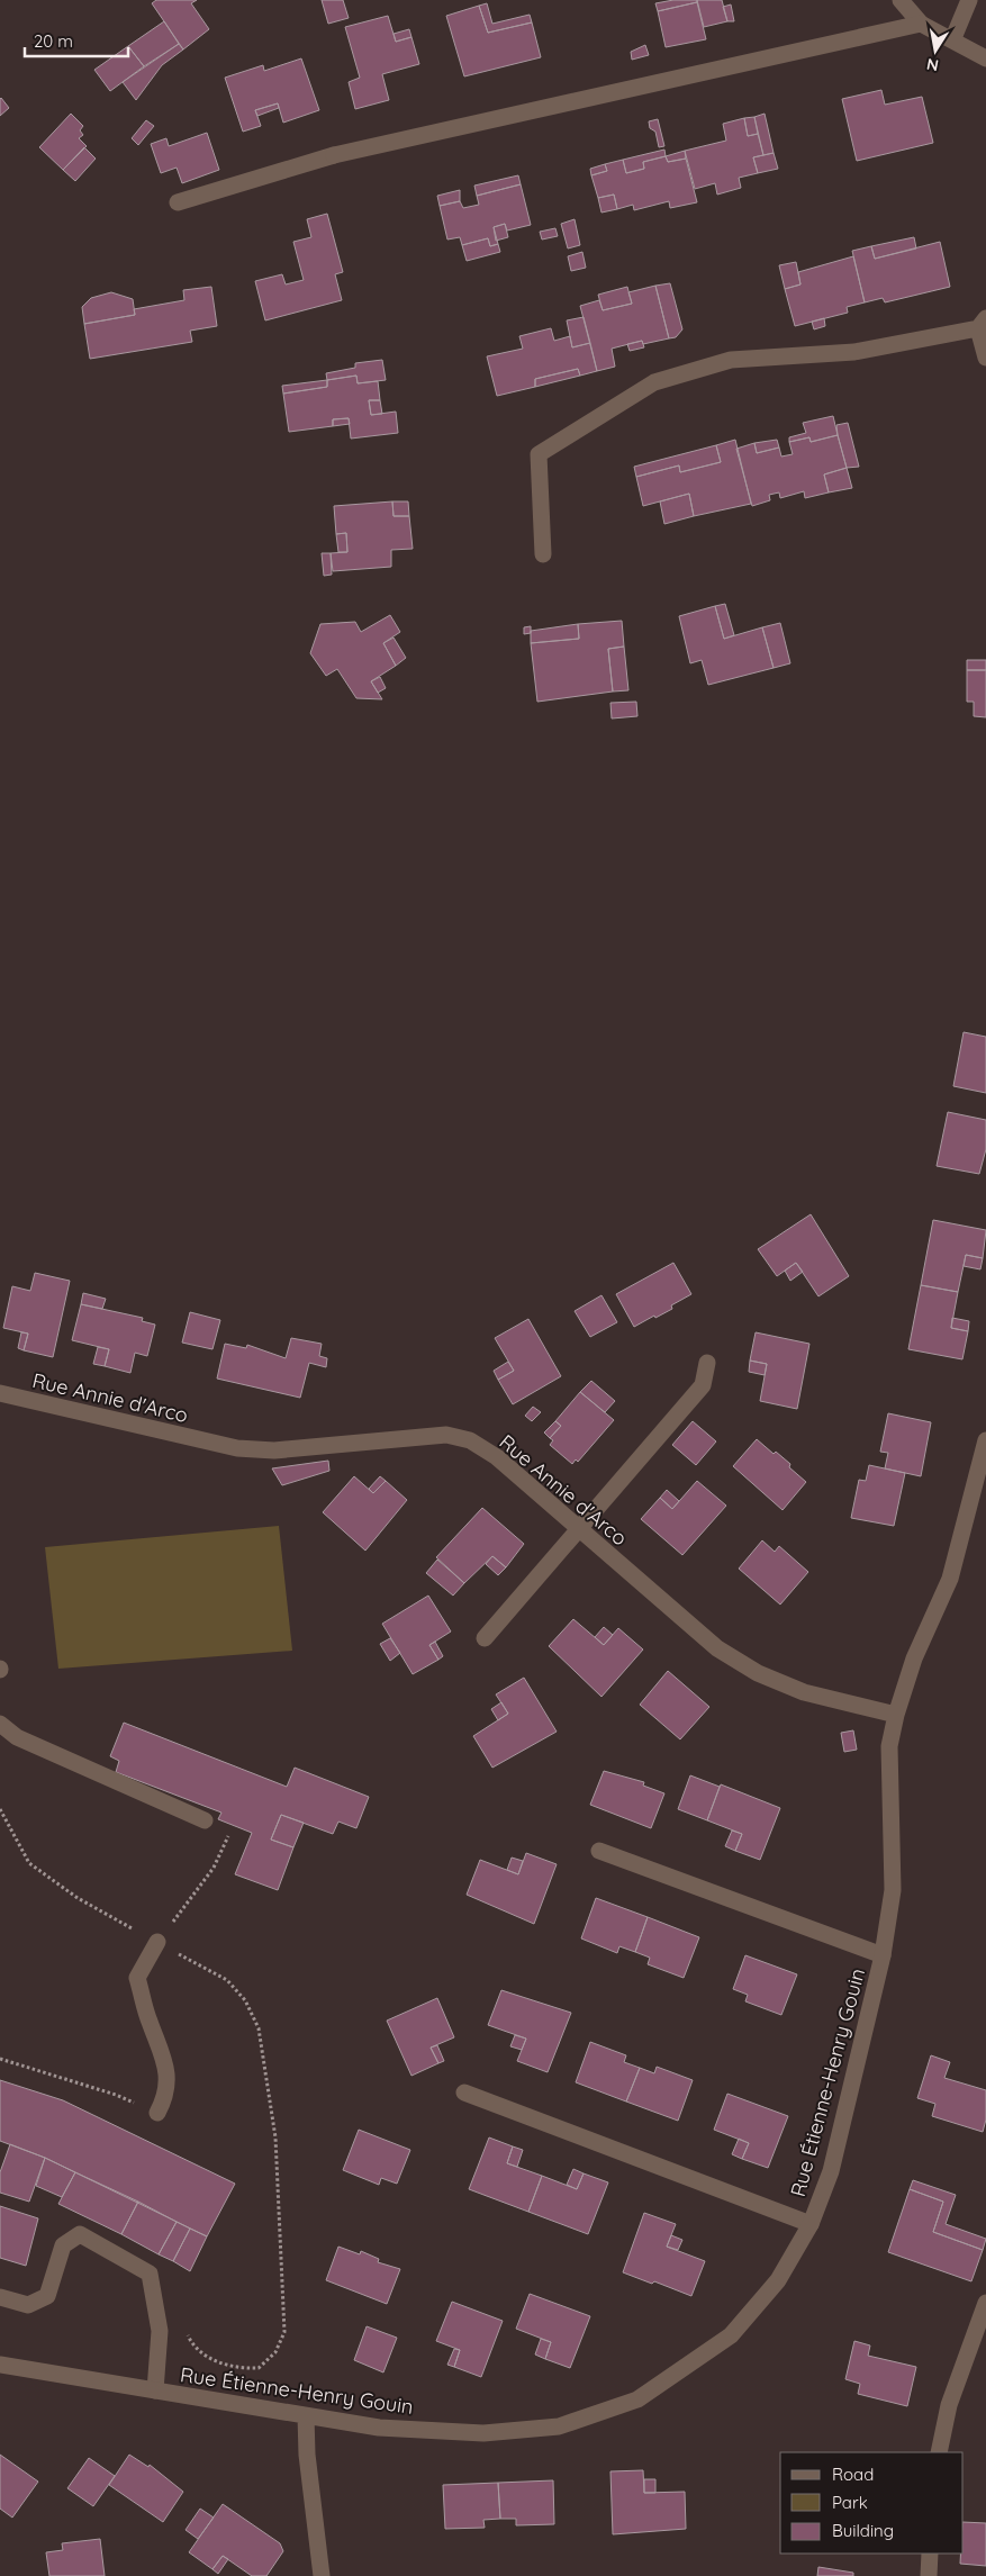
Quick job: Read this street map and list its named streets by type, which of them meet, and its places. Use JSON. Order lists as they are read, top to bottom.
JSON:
{
  "streets": {
    "street": ["Rue Annie d'Arco", "Rue Étienne-Henry Gouin"]
  },
  "crossings": [
    ["Rue Annie d'Arco", "Rue Étienne-Henry Gouin"]
  ],
  "legend": ["Road", "Park", "Building"],
  "scale_bar": "20 m",
  "north": "bottom"
}
